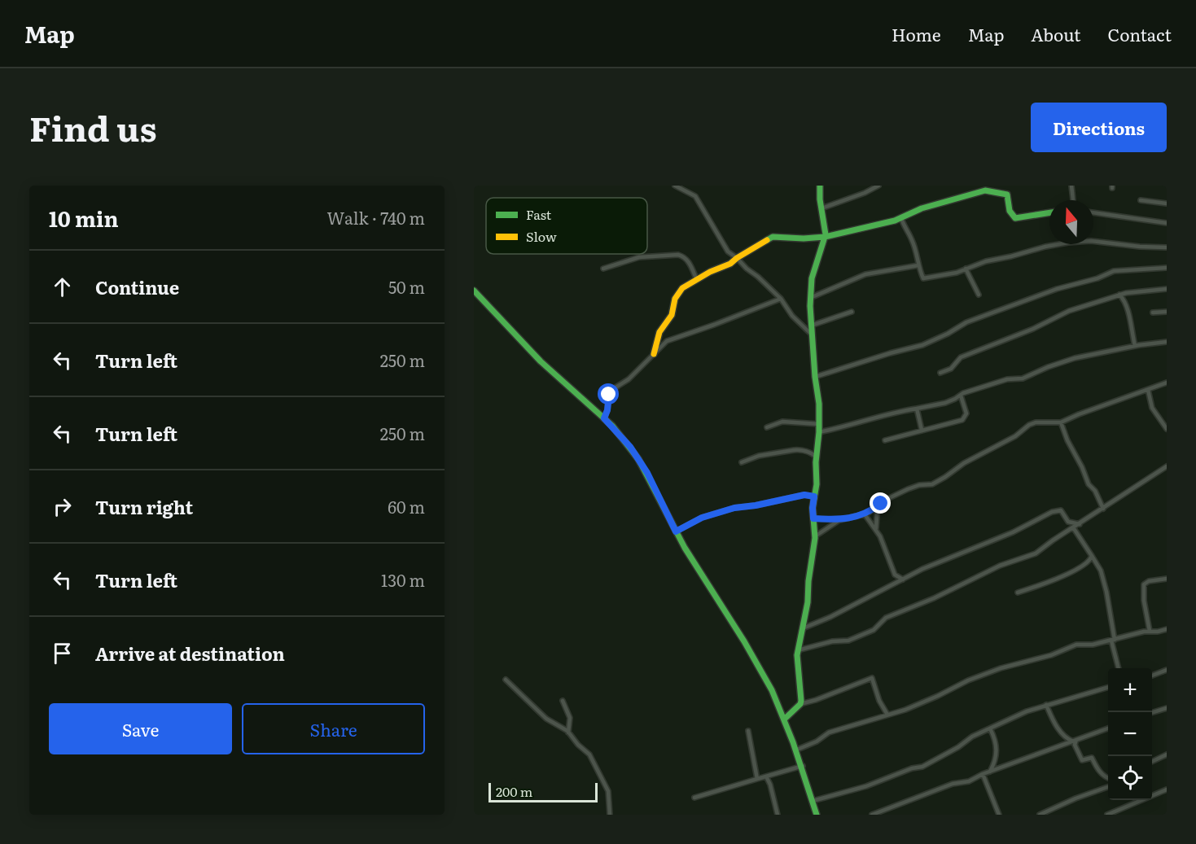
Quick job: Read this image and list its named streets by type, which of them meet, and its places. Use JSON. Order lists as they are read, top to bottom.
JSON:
{
  "legend": ["Fast", "Slow"],
  "scale_bar": "200 m",
  "north": "top",
  "page": {
    "header": "Map",
    "nav": [
      "Home",
      "Map",
      "About",
      "Contact"
    ],
    "title": "Find us",
    "buttons": [
      "Directions",
      ["Save", "Share"]
    ],
    "heading": ["10 min", "Walk · 740 m"],
    "list": [
      ["Continue", "50 m"],
      ["Turn left", "250 m"],
      ["Turn left", "250 m"],
      ["Turn right", "60 m"],
      ["Turn left", "130 m"],
      "Arrive at destination"
    ],
    "map_buttons": ["+", "−"],
    "scale": "200 m"
  }
}
